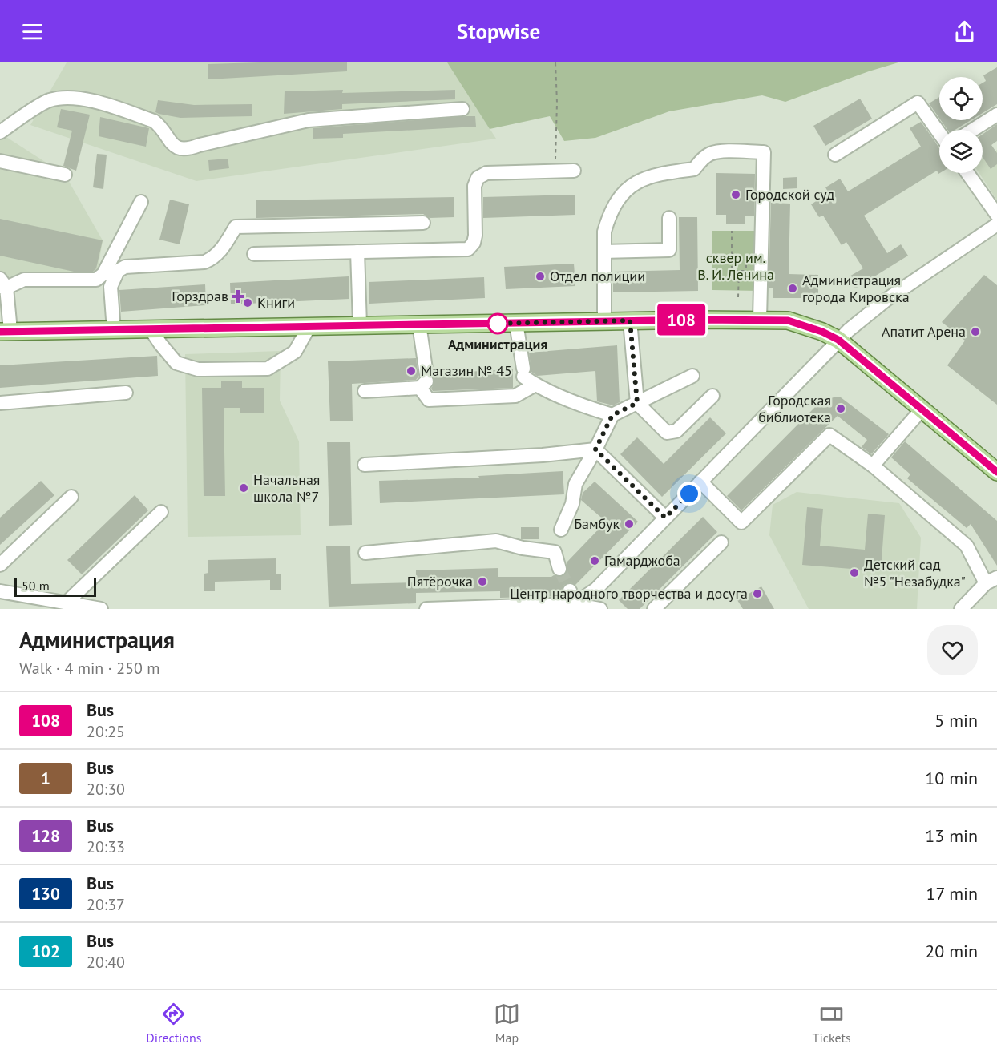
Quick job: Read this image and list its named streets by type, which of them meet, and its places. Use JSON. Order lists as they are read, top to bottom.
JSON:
{
  "parks": ["сквер им. В. И. Ленина"],
  "places": {
    "other": [
      "Городской суд",
      "Отдел полиции",
      "Администрация города Кировска",
      "Книги",
      "Администрация",
      "Апатит Арена",
      "Магазин № 45",
      "Городская библиотека",
      "Начальная школа №7",
      "Бамбук",
      "Гамарджоба",
      "Детский сад №5 \"Незабудка\"",
      "Пятёрочка",
      "Центр народного творчества и досуга"
    ],
    "health": ["Горздрав"]
  },
  "lines": ["bus line 108"],
  "scale_bar": "50 m",
  "page": {
    "header": "Stopwise",
    "on_map": "108",
    "scale": "50 m",
    "heading": ["Администрация", "Walk · 4 min · 250 m"],
    "list": [
      {
        "mark": "108",
        "name": "Bus",
        "note": "20:25",
        "value": "5 min"
      },
      {
        "mark": "1",
        "name": "Bus",
        "note": "20:30",
        "value": "10 min"
      },
      {
        "mark": "128",
        "name": "Bus",
        "note": "20:33",
        "value": "13 min"
      },
      {
        "mark": "130",
        "name": "Bus",
        "note": "20:37",
        "value": "17 min"
      },
      {
        "mark": "102",
        "name": "Bus",
        "note": "20:40",
        "value": "20 min"
      }
    ],
    "tabs": ["Directions", "Map", "Tickets"]
  }
}
